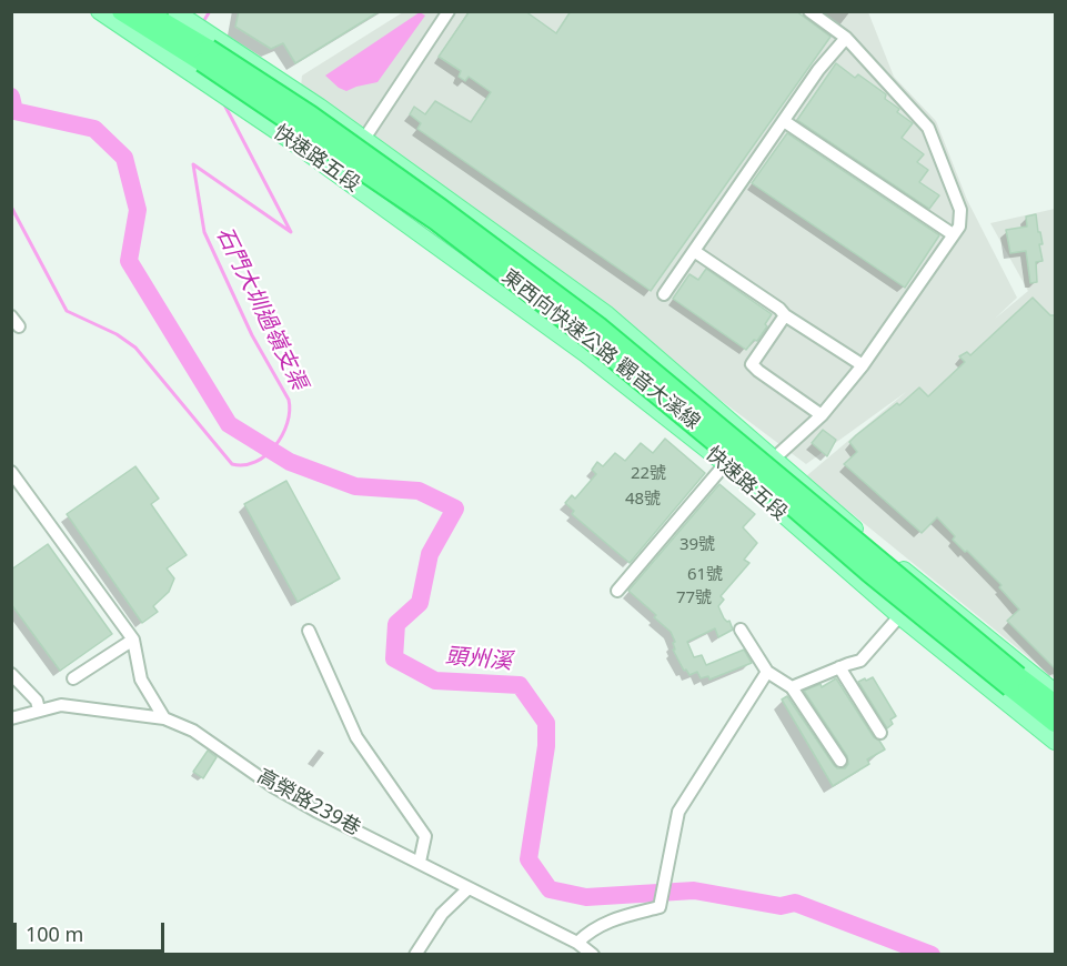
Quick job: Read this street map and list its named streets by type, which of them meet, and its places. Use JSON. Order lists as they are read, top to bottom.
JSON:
{
  "streets": {
    "highway": ["東西向快速公路 觀音大溪線"],
    "main road": ["快速路五段"],
    "street": ["高榮路239巷"]
  },
  "water": ["石門大圳過嶺支渠", "頭州溪"],
  "house_numbers": [
    "22號",
    "48號",
    "39號",
    "61號",
    "77號"
  ],
  "scale_bar": "100 m"
}
